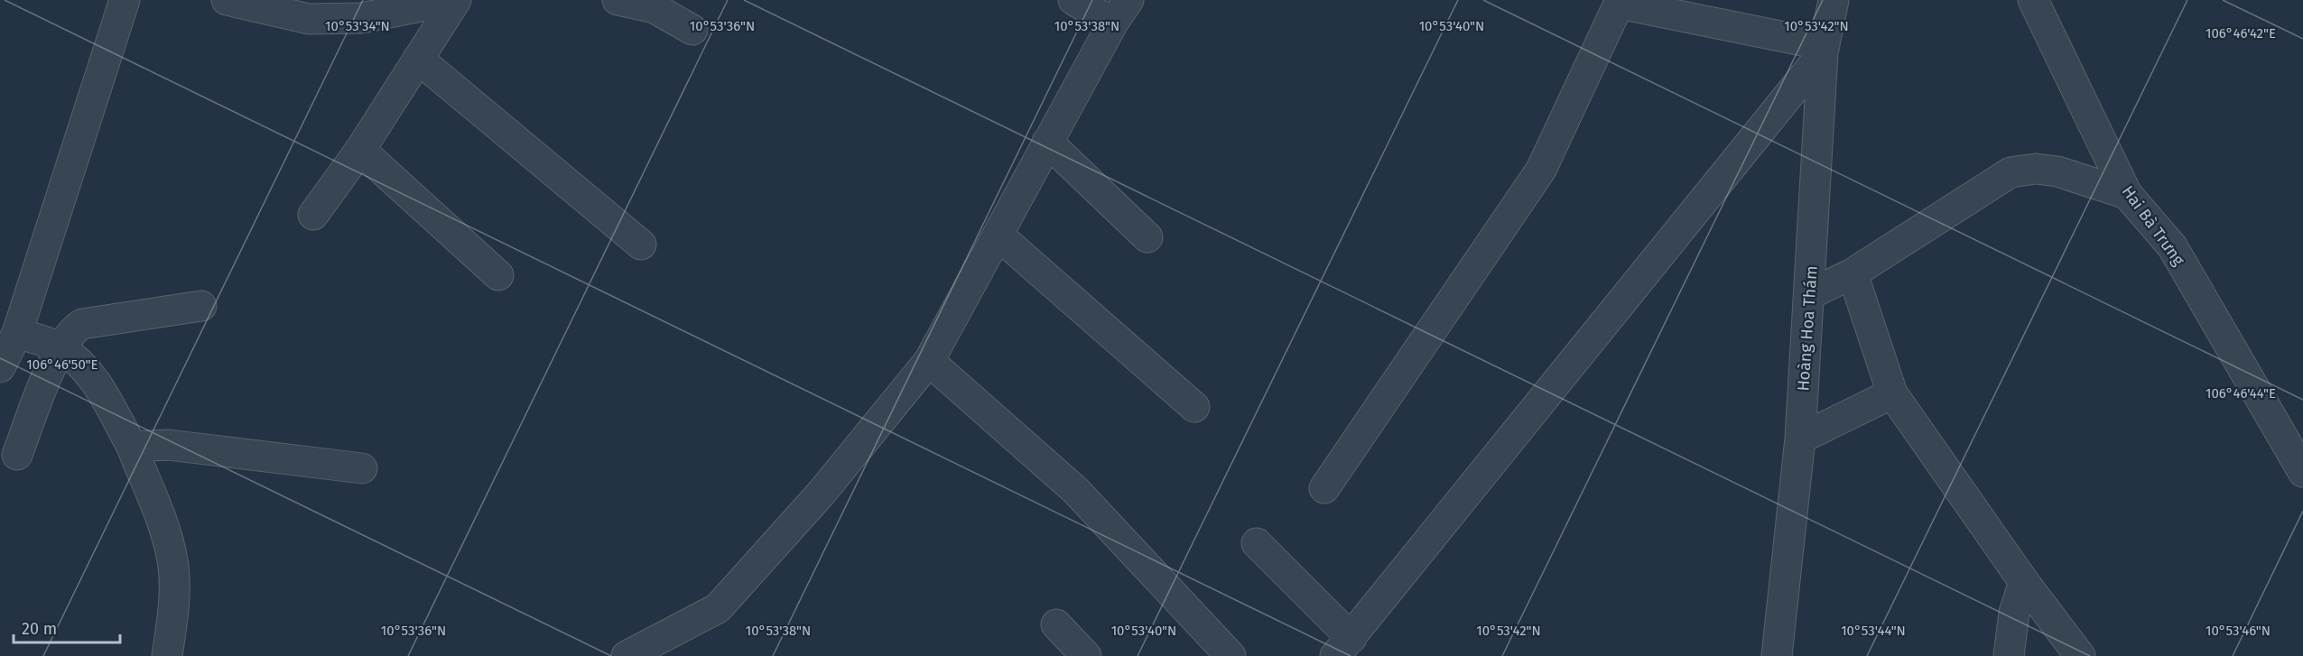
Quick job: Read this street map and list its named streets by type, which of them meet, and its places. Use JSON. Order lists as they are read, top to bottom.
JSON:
{
  "streets": {
    "street": ["Hai Bà Trưng", "Hoàng Hoa Thám"]
  },
  "scale_bar": "20 m",
  "coordinates": [
    "10°53'34\"N",
    "10°53'36\"N",
    "10°53'38\"N",
    "10°53'40\"N",
    "10°53'42\"N",
    "106°46'42\"E",
    "106°46'50\"E",
    "106°46'44\"E",
    "10°53'44\"N",
    "10°53'46\"N"
  ]
}
